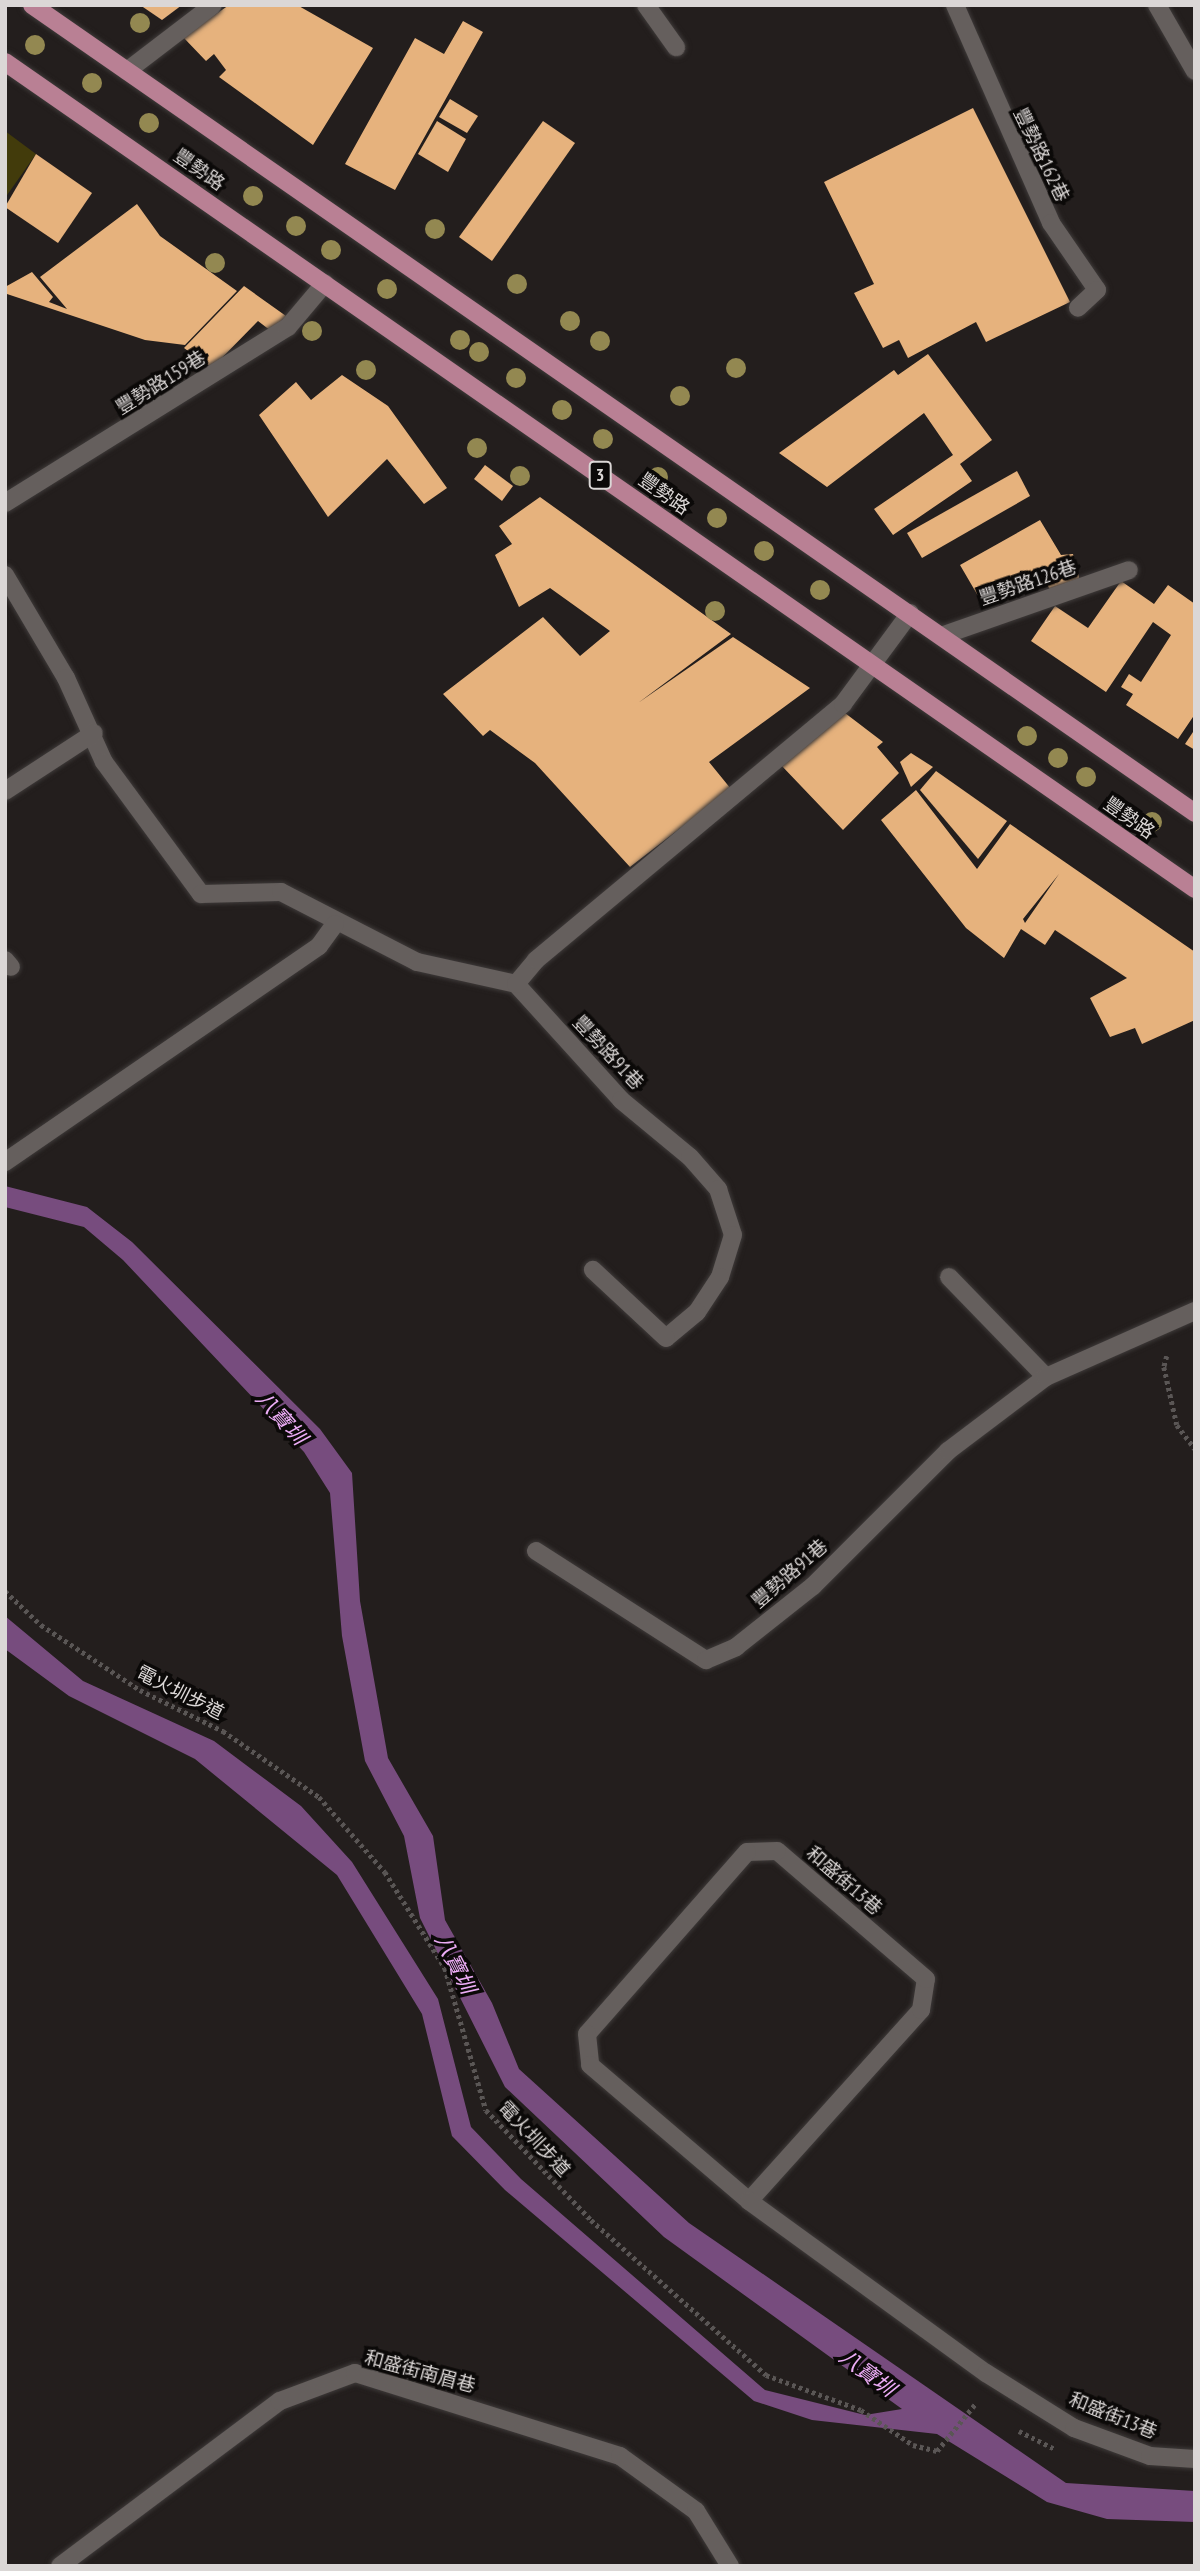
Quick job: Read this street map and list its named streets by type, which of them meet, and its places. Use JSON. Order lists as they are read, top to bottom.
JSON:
{
  "streets": {
    "main road": ["豐勢路", "3"],
    "street": [
      "豐勢路162巷",
      "豐勢路159巷",
      "豐勢路126巷",
      "豐勢路91巷",
      "和盛街13巷",
      "和盛街南眉巷"
    ],
    "path": ["電火圳步道"]
  },
  "crossings": [
    ["豐勢路", "豐勢路159巷"]
  ],
  "water": ["八寶圳"]
}
